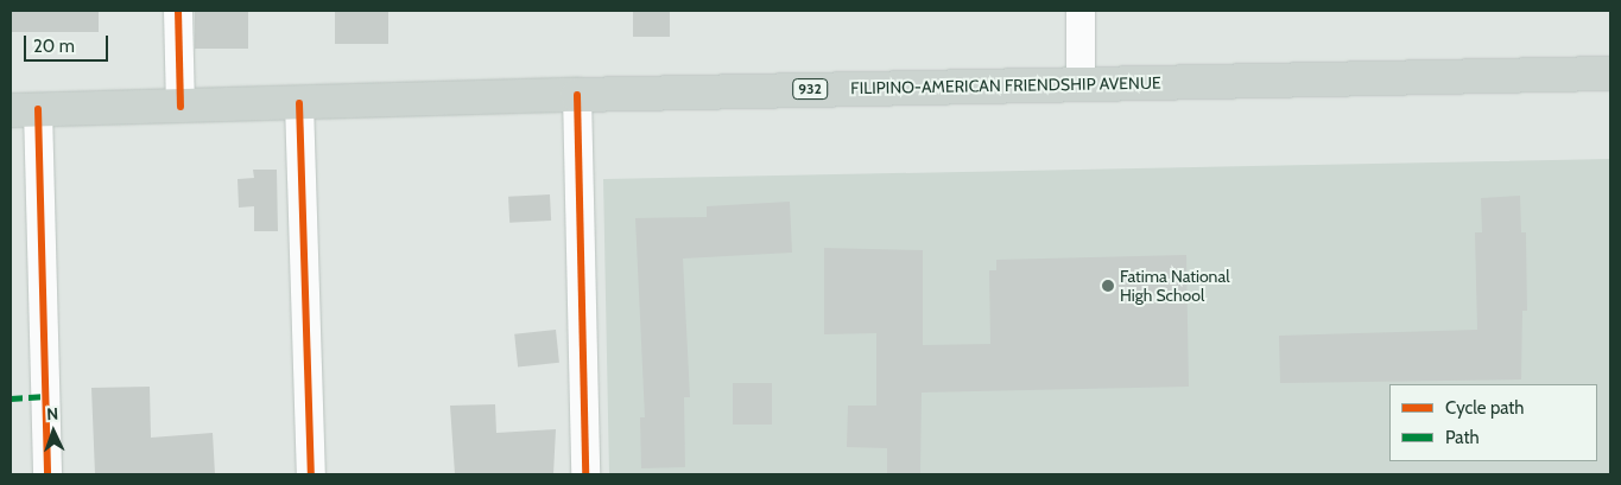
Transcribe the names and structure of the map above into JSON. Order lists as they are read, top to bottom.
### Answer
{
  "streets": {
    "main road": ["FILIPINO-AMERICAN FRIENDSHIP AVENUE", "932"]
  },
  "places": ["Fatima National High School"],
  "legend": ["Cycle path", "Path"],
  "scale_bar": "20 m",
  "north": "top"
}
